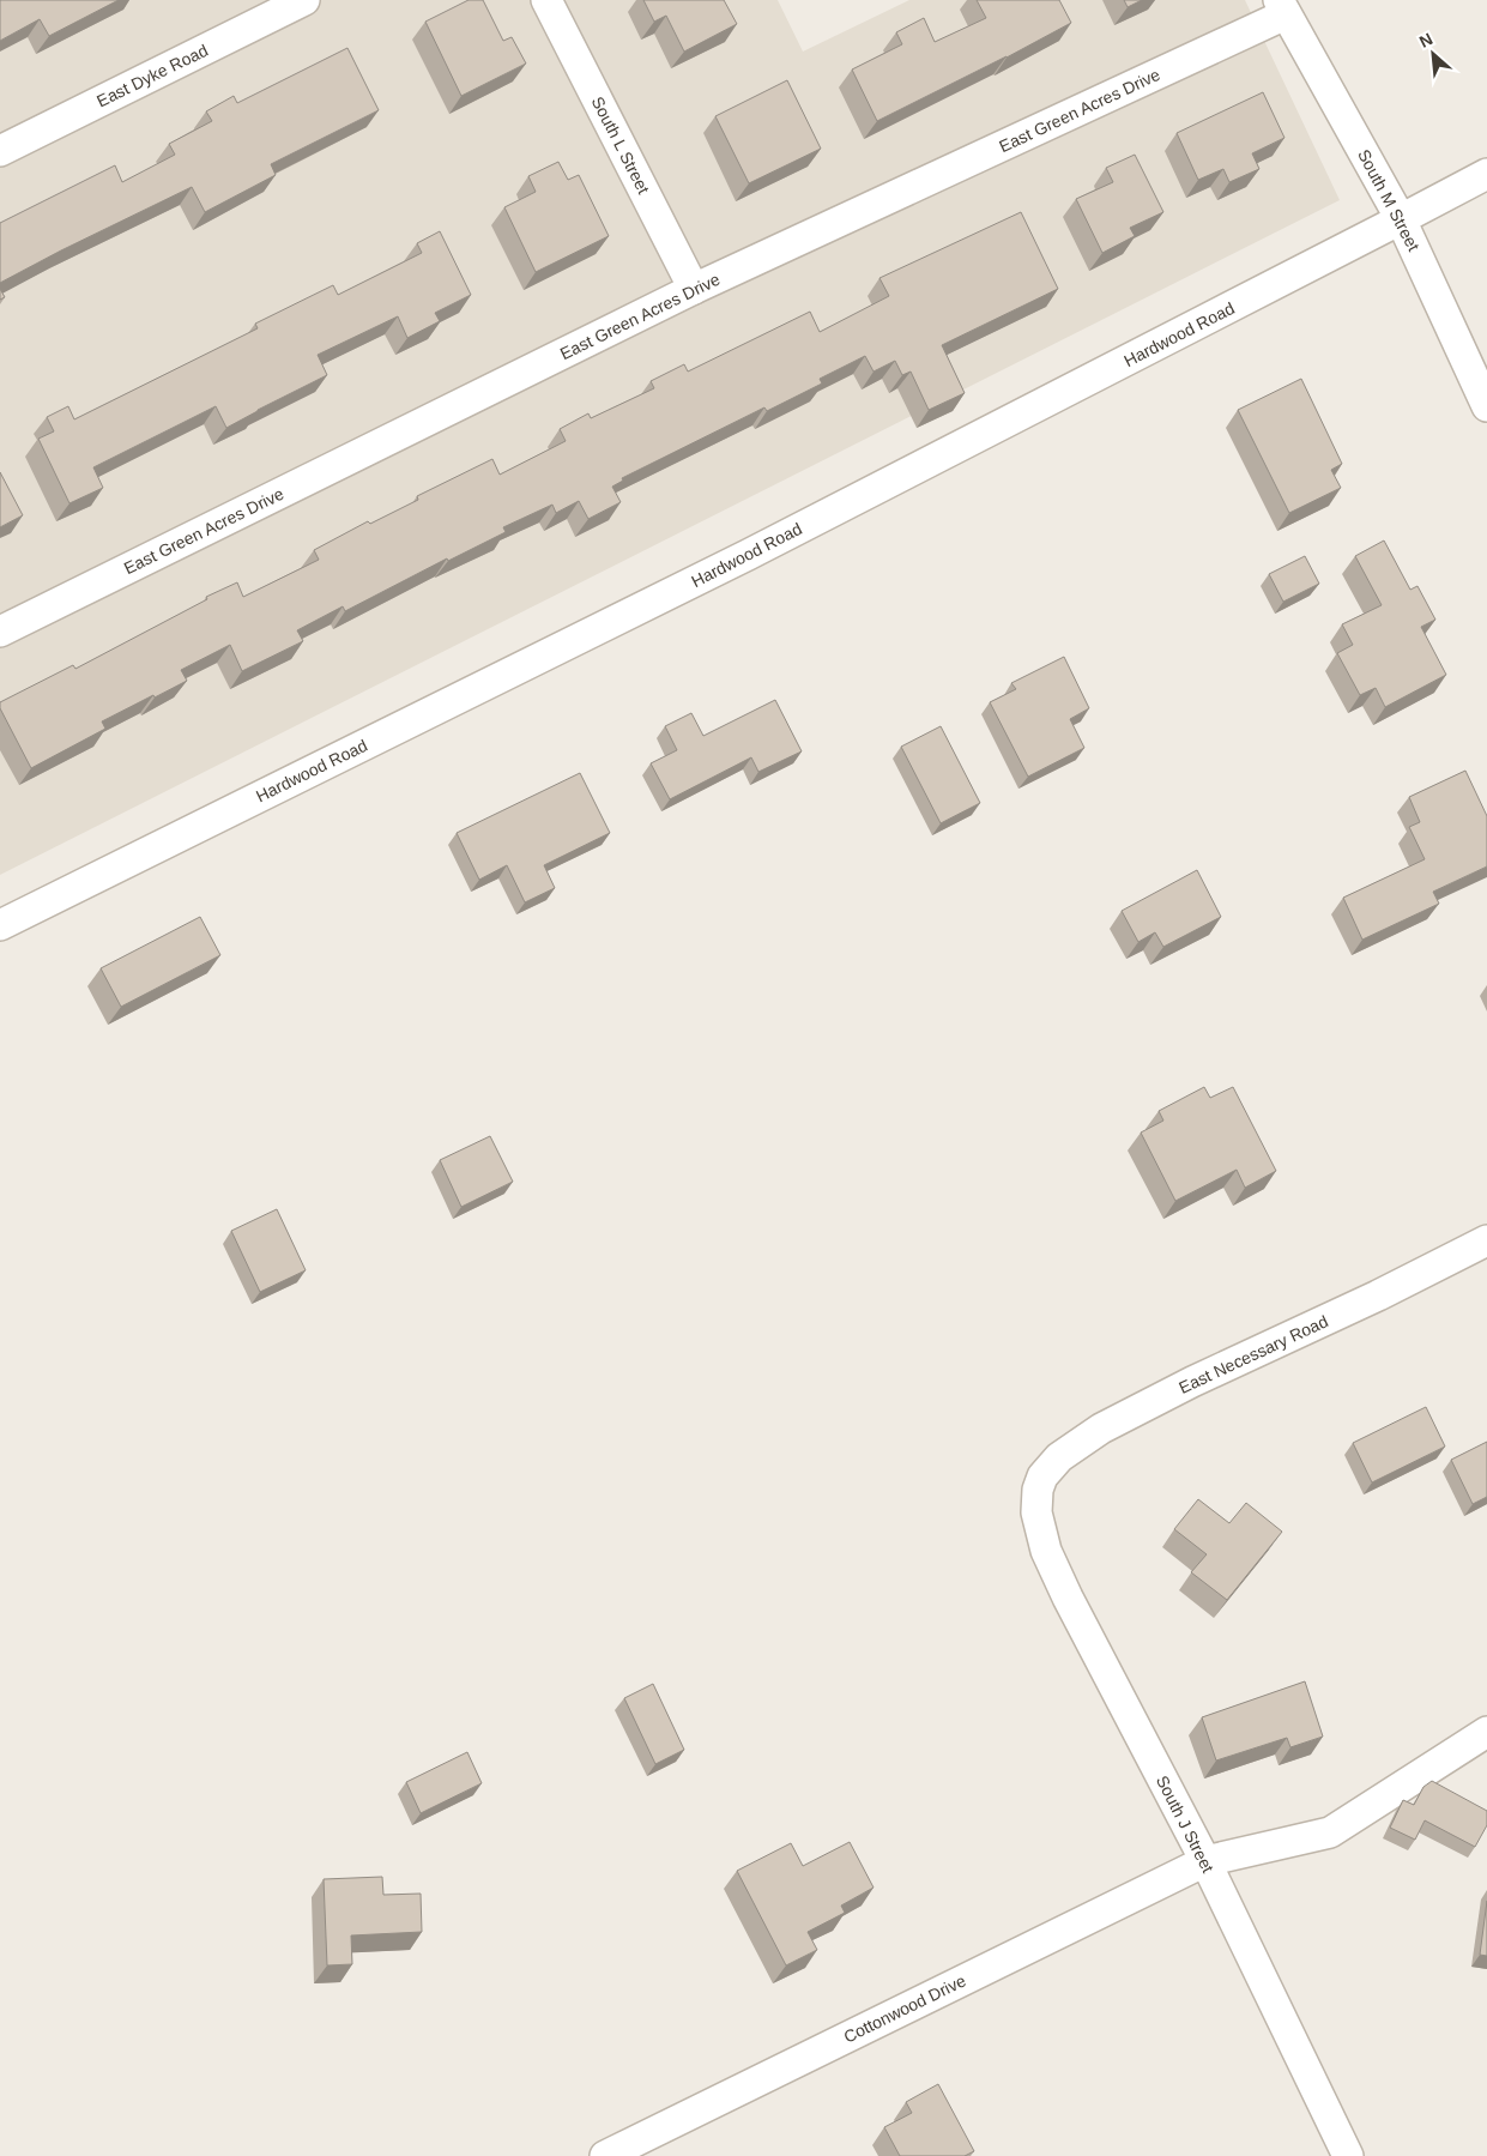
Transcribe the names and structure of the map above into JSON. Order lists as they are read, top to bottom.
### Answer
{
  "streets": {
    "street": [
      "East Dyke Road",
      "East Green Acres Drive",
      "South L Street",
      "South M Street",
      "Hardwood Road",
      "East Necessary Road",
      "South J Street",
      "Cottonwood Drive"
    ]
  },
  "crossings": [
    ["East Green Acres Drive", "South L Street"],
    ["East Green Acres Drive", "South M Street"],
    ["South M Street", "Hardwood Road"],
    ["East Necessary Road", "South J Street"],
    ["South J Street", "Cottonwood Drive"]
  ],
  "north": "top left"
}
